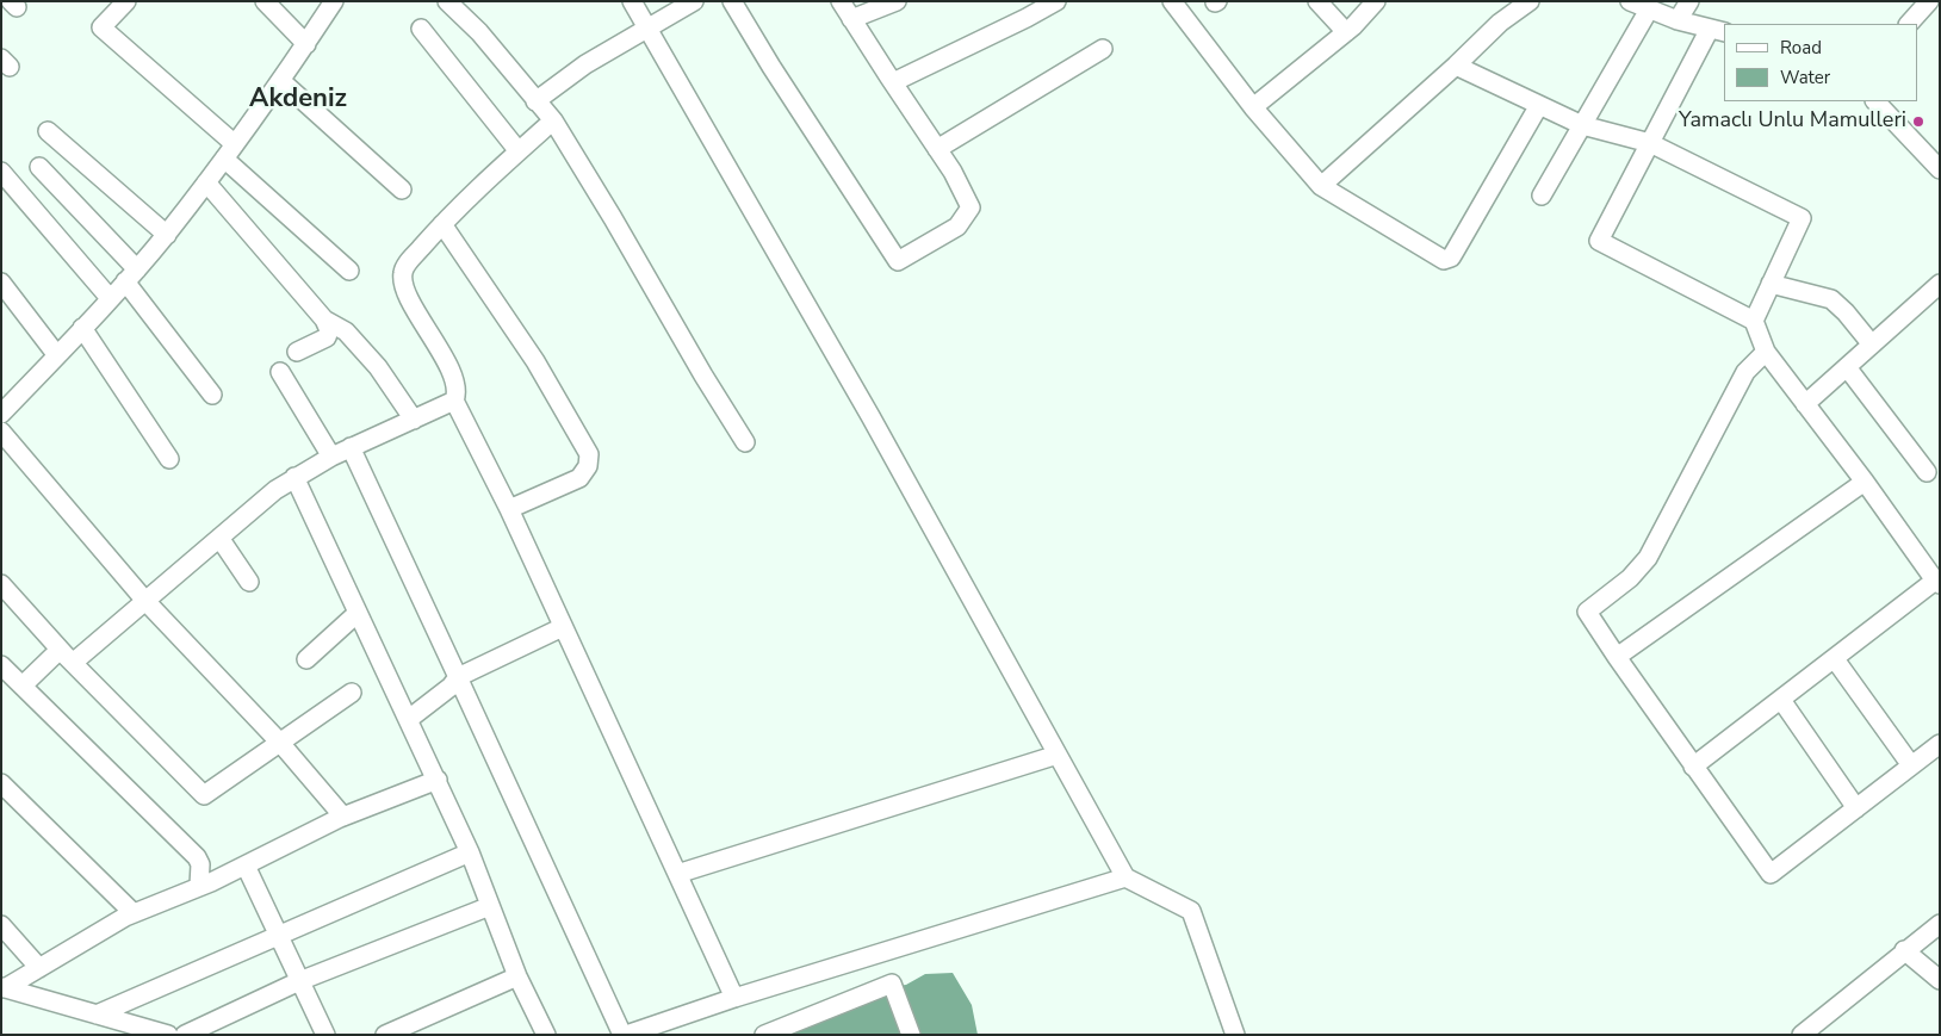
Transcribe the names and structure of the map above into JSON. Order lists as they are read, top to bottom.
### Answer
{
  "districts": ["Akdeniz"],
  "places": ["Yamaclı Unlu Mamulleri"],
  "legend": ["Road", "Water"]
}
